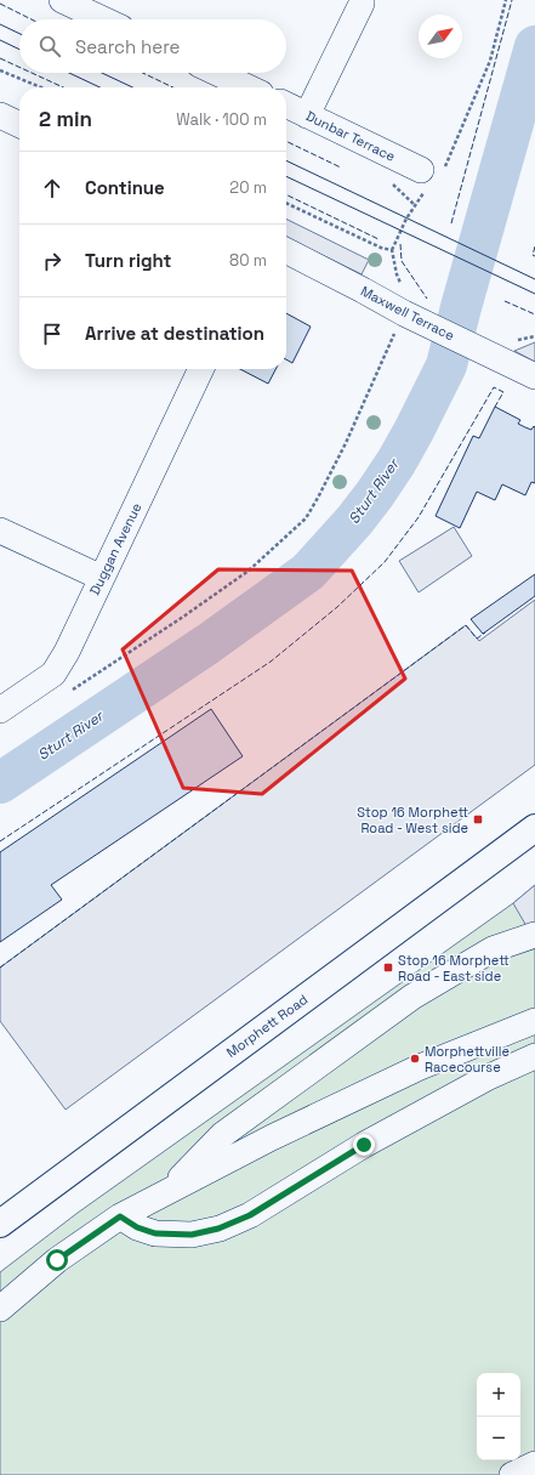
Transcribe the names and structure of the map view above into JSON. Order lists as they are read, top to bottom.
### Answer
{
  "streets": {
    "main road": ["Morphett Road"],
    "street": ["Dunbar Terrace", "Maxwell Terrace", "Duggan Avenue"]
  },
  "water": ["Sturt River"],
  "places": {
    "transit": ["Stop 16 Morphett Road - West side", "Stop 16 Morphett Road - East side"],
    "other": ["Morphettville Racecourse"]
  },
  "north": "top right",
  "page": {
    "search": "Search here",
    "heading": ["2 min", "Walk · 100 m"],
    "list": [
      ["Continue", "20 m"],
      ["Turn right", "80 m"],
      "Arrive at destination"
    ],
    "map_buttons": ["+", "−"]
  }
}
